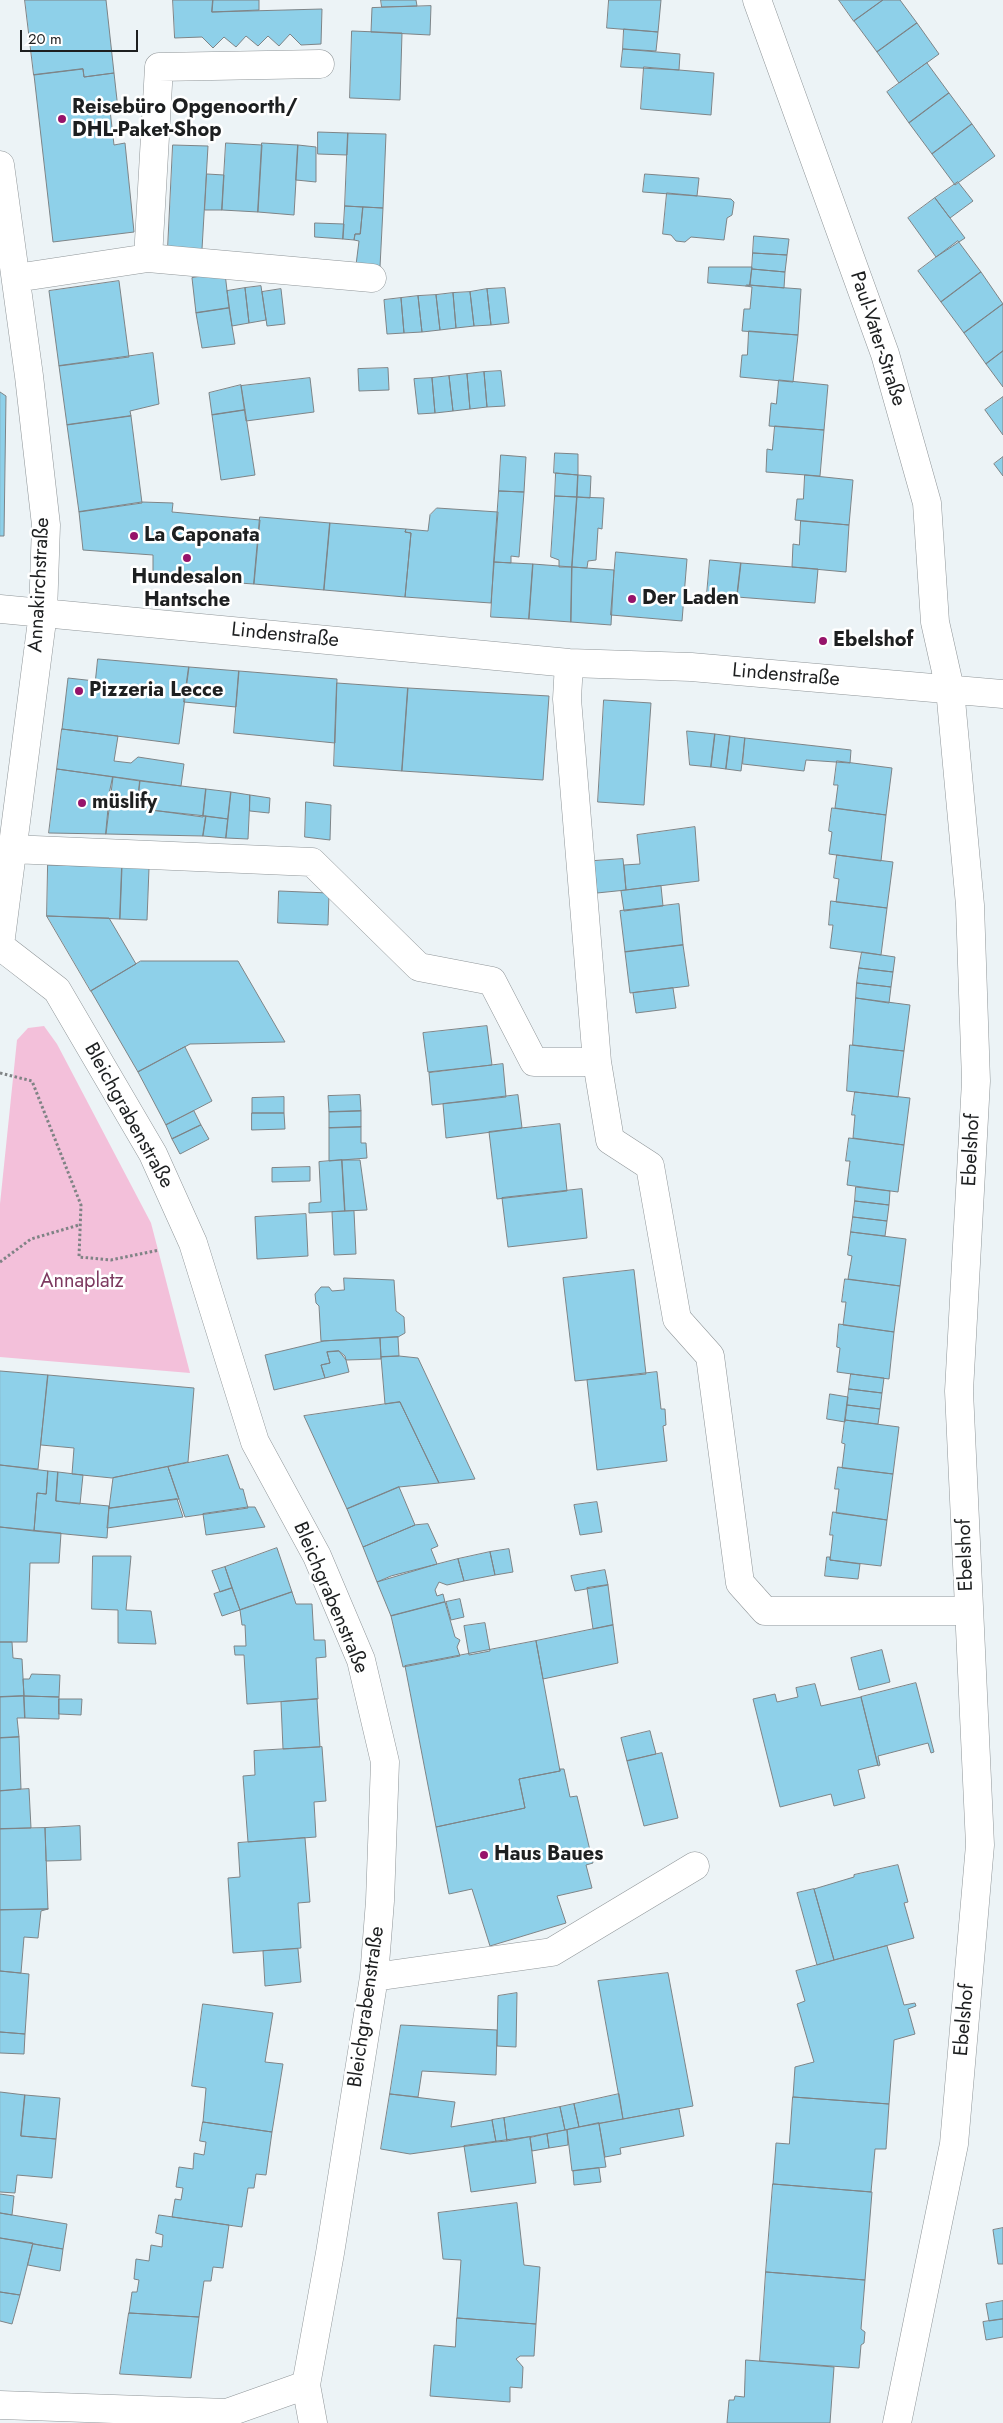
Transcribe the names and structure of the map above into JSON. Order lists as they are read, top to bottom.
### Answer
{
  "streets": {
    "street": [
      "Paul-Vater-Straße",
      "Annakirchstraße",
      "Lindenstraße",
      "Bleichgrabenstraße",
      "Ebelshof"
    ]
  },
  "crossings": [
    ["Paul-Vater-Straße", "Lindenstraße"],
    ["Paul-Vater-Straße", "Ebelshof"],
    ["Annakirchstraße", "Lindenstraße"],
    ["Annakirchstraße", "Bleichgrabenstraße"],
    ["Lindenstraße", "Ebelshof"]
  ],
  "parks": ["Annaplatz"],
  "places": [
    "Reisebüro Opgenoorth/ DHL-Paket-Shop",
    "La Caponata",
    "Hundesalon Hantsche",
    "Der Laden",
    "Ebelshof",
    "Pizzeria Lecce",
    "müslify",
    "Haus Baues"
  ],
  "scale_bar": "20 m"
}
